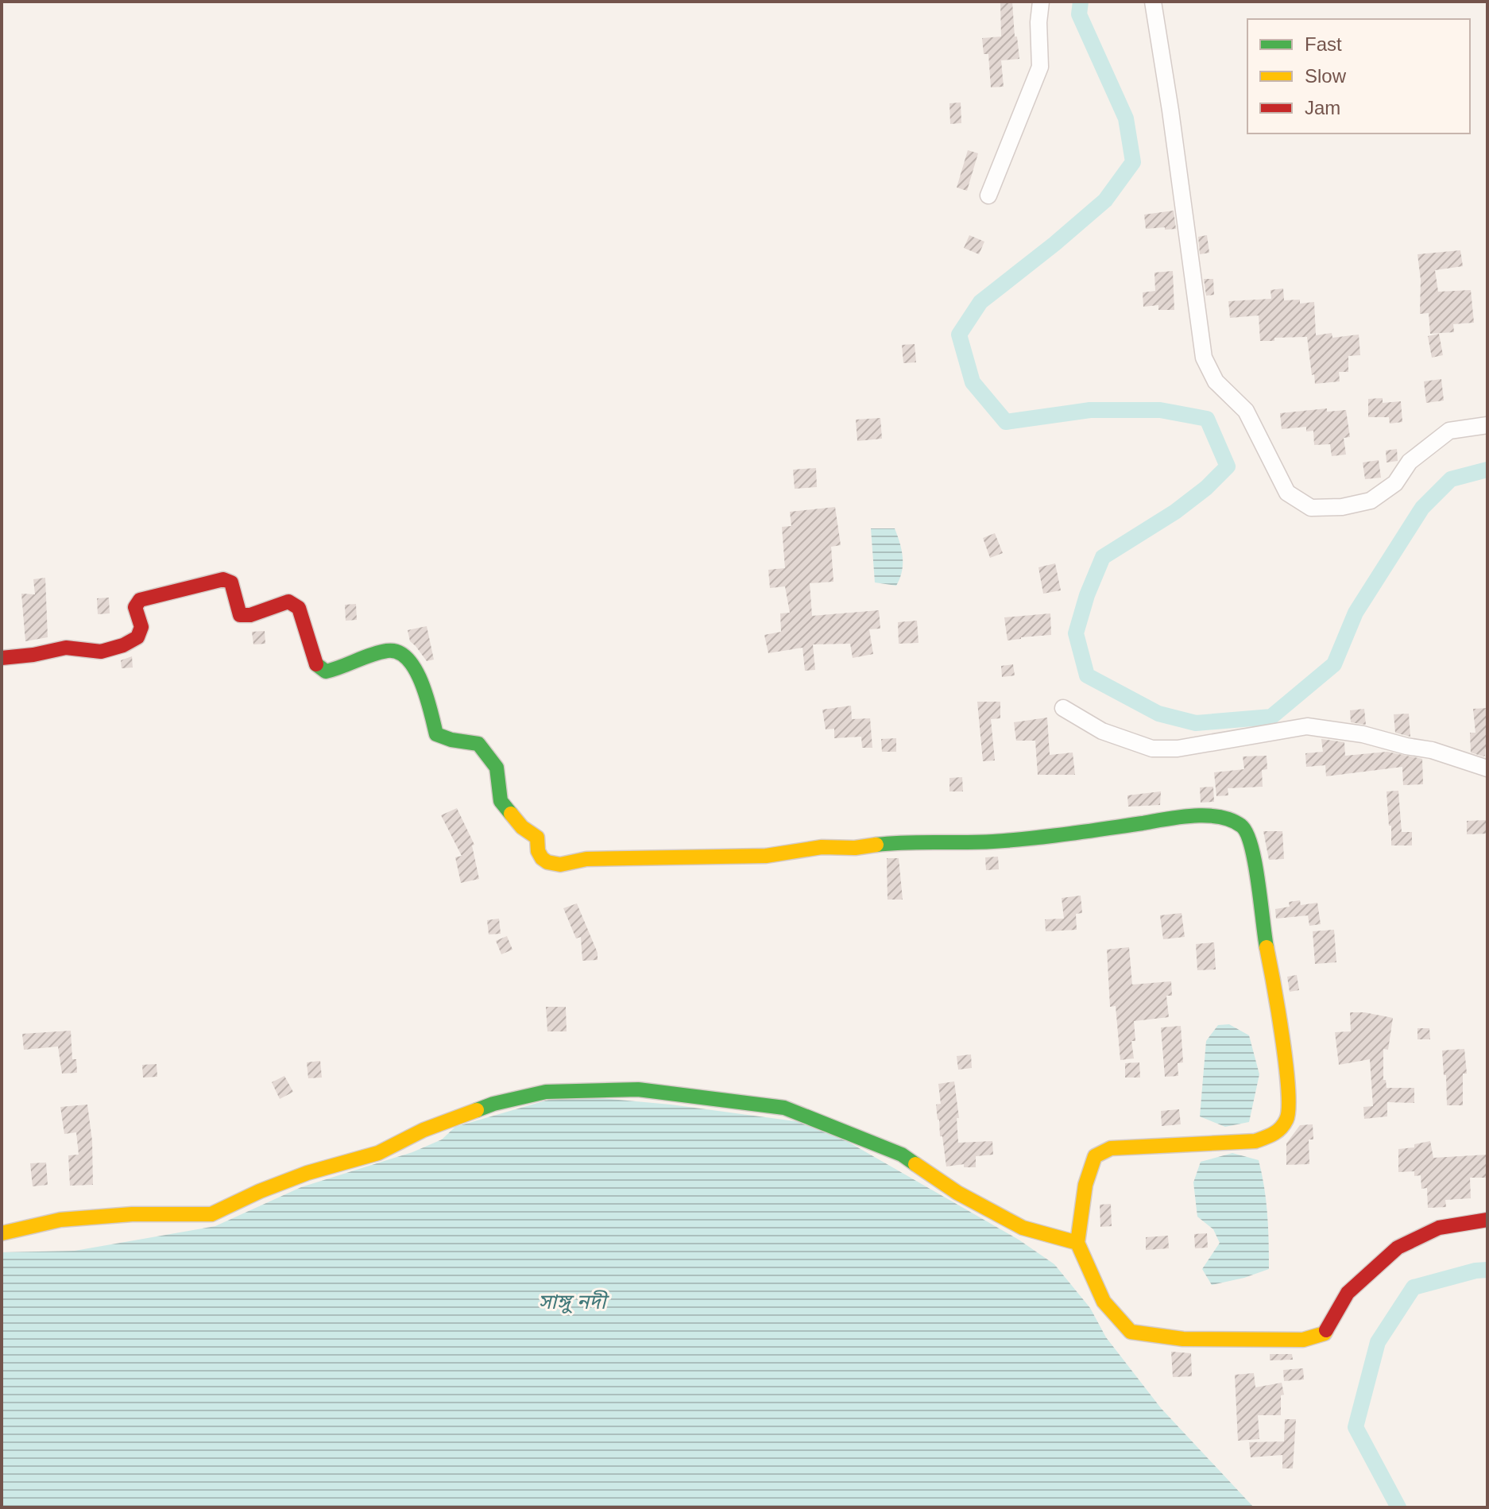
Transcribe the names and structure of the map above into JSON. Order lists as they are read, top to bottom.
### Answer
{
  "water": ["সাঙ্গু নদী"],
  "legend": ["Fast", "Slow", "Jam"]
}
